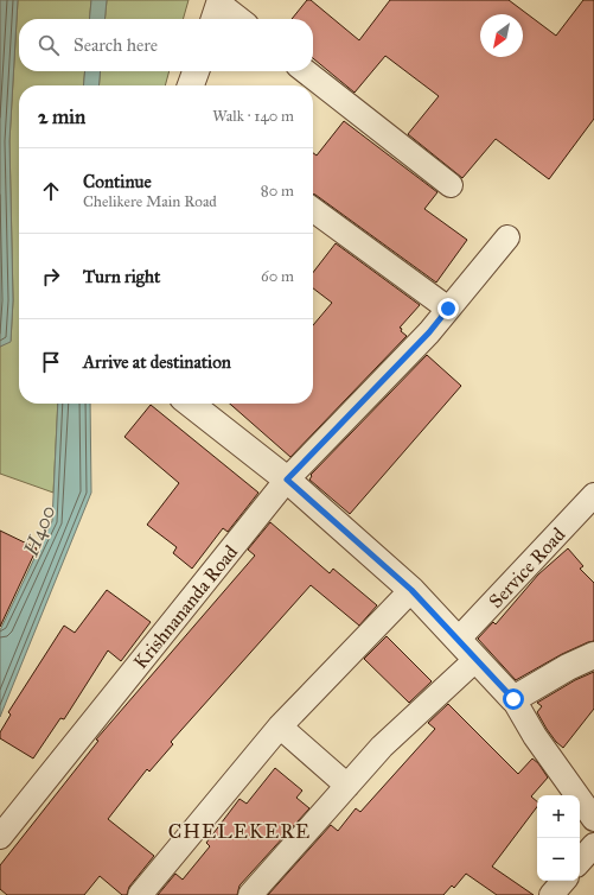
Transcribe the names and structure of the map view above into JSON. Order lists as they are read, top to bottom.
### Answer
{
  "streets": {
    "street": ["Service Road", "Krishnananda Road"]
  },
  "districts": ["CHELEKERE"],
  "water": ["H400"],
  "north": "bottom left",
  "page": {
    "search": "Search here",
    "heading": ["2 min", "Walk · 140 m"],
    "list": [
      ["Continue", "Chelikere Main Road", "80 m"],
      ["Turn right", "60 m"],
      "Arrive at destination"
    ],
    "map_buttons": ["+", "−"]
  }
}
